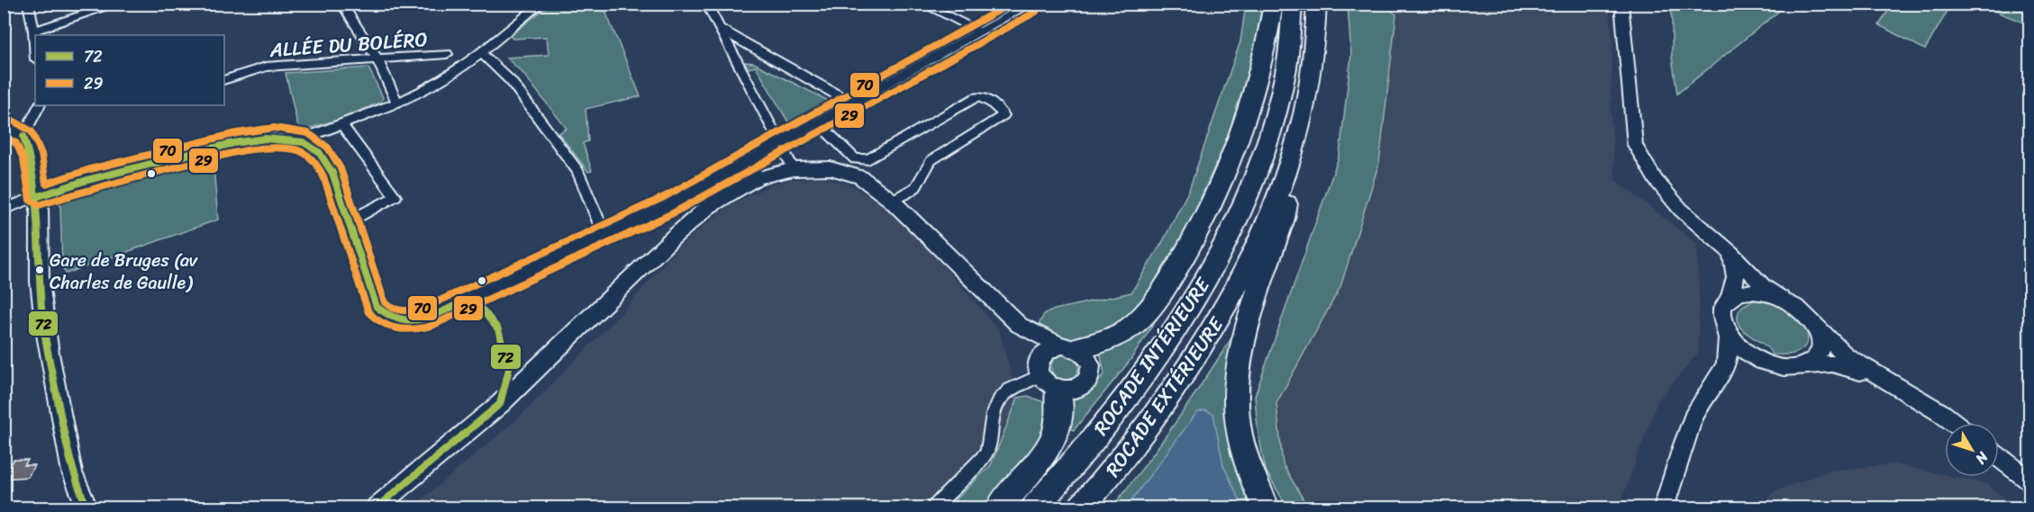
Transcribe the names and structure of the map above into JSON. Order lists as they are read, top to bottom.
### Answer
{
  "streets": {
    "highway": ["ROCADE INTÉRIEURE", "ROCADE EXTÉRIEURE"],
    "street": ["ALLÉE DU BOLÉRO"]
  },
  "places": ["Gare de Bruges (av Charles de Gaulle)"],
  "lines": ["transit line 70", "transit line 29", "transit line 72"],
  "legend": ["72", "29"],
  "north": "bottom right"
}
